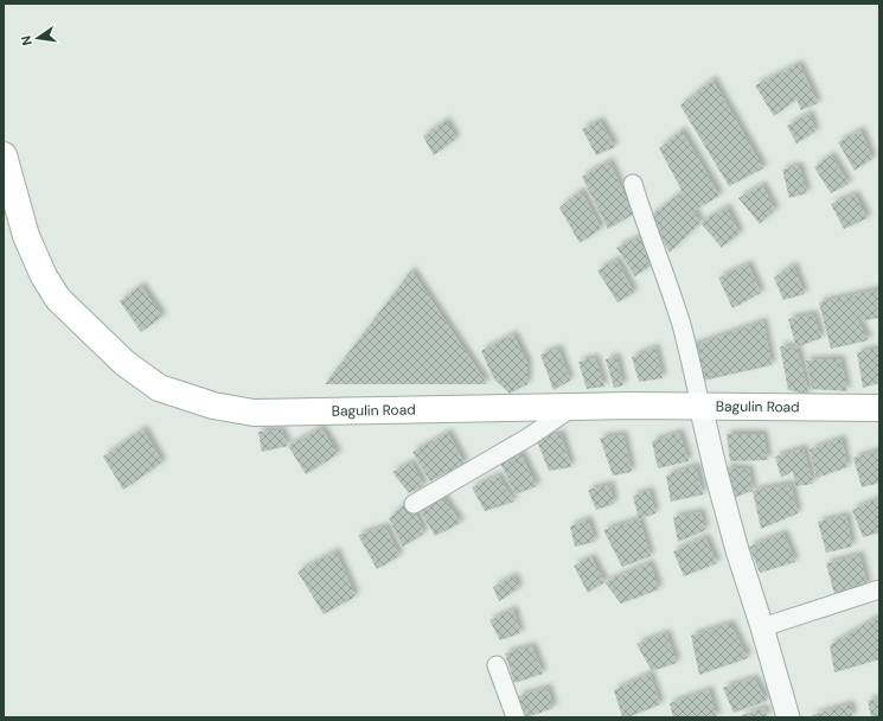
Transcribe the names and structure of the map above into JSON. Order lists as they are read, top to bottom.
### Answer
{
  "streets": {
    "main road": ["Bagulin Road"]
  },
  "north": "left"
}
